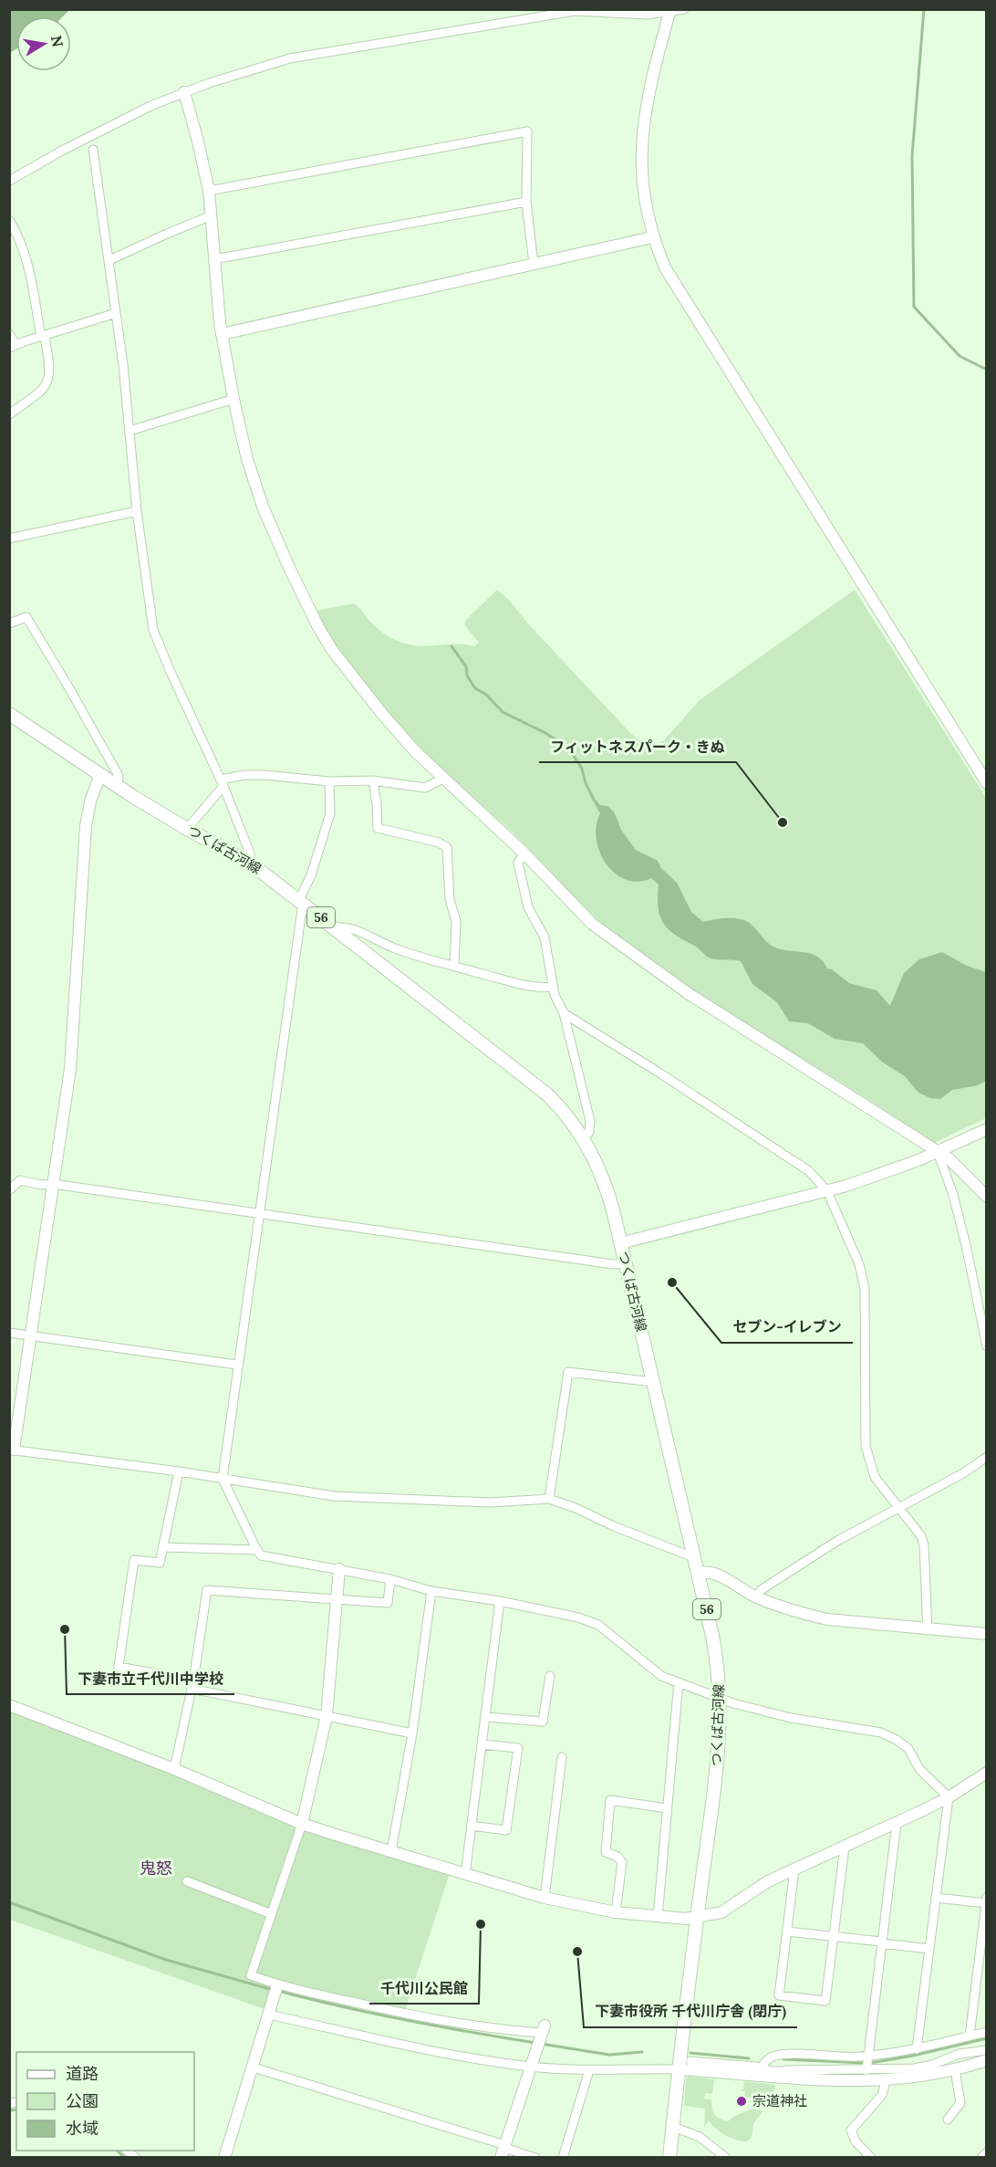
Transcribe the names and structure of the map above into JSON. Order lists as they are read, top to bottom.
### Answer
{
  "streets": {
    "main road": ["つくば古河線", "56"]
  },
  "districts": ["鬼怒"],
  "places": [
    "フィットネスパーク・きぬ",
    "セブン-イレブン",
    "下妻市立千代川中学校",
    "千代川公民館",
    "下妻市役所 千代川庁舎 (閉庁)",
    "宗道神社"
  ],
  "legend": ["道路", "公園", "水域"],
  "north": "right"
}
